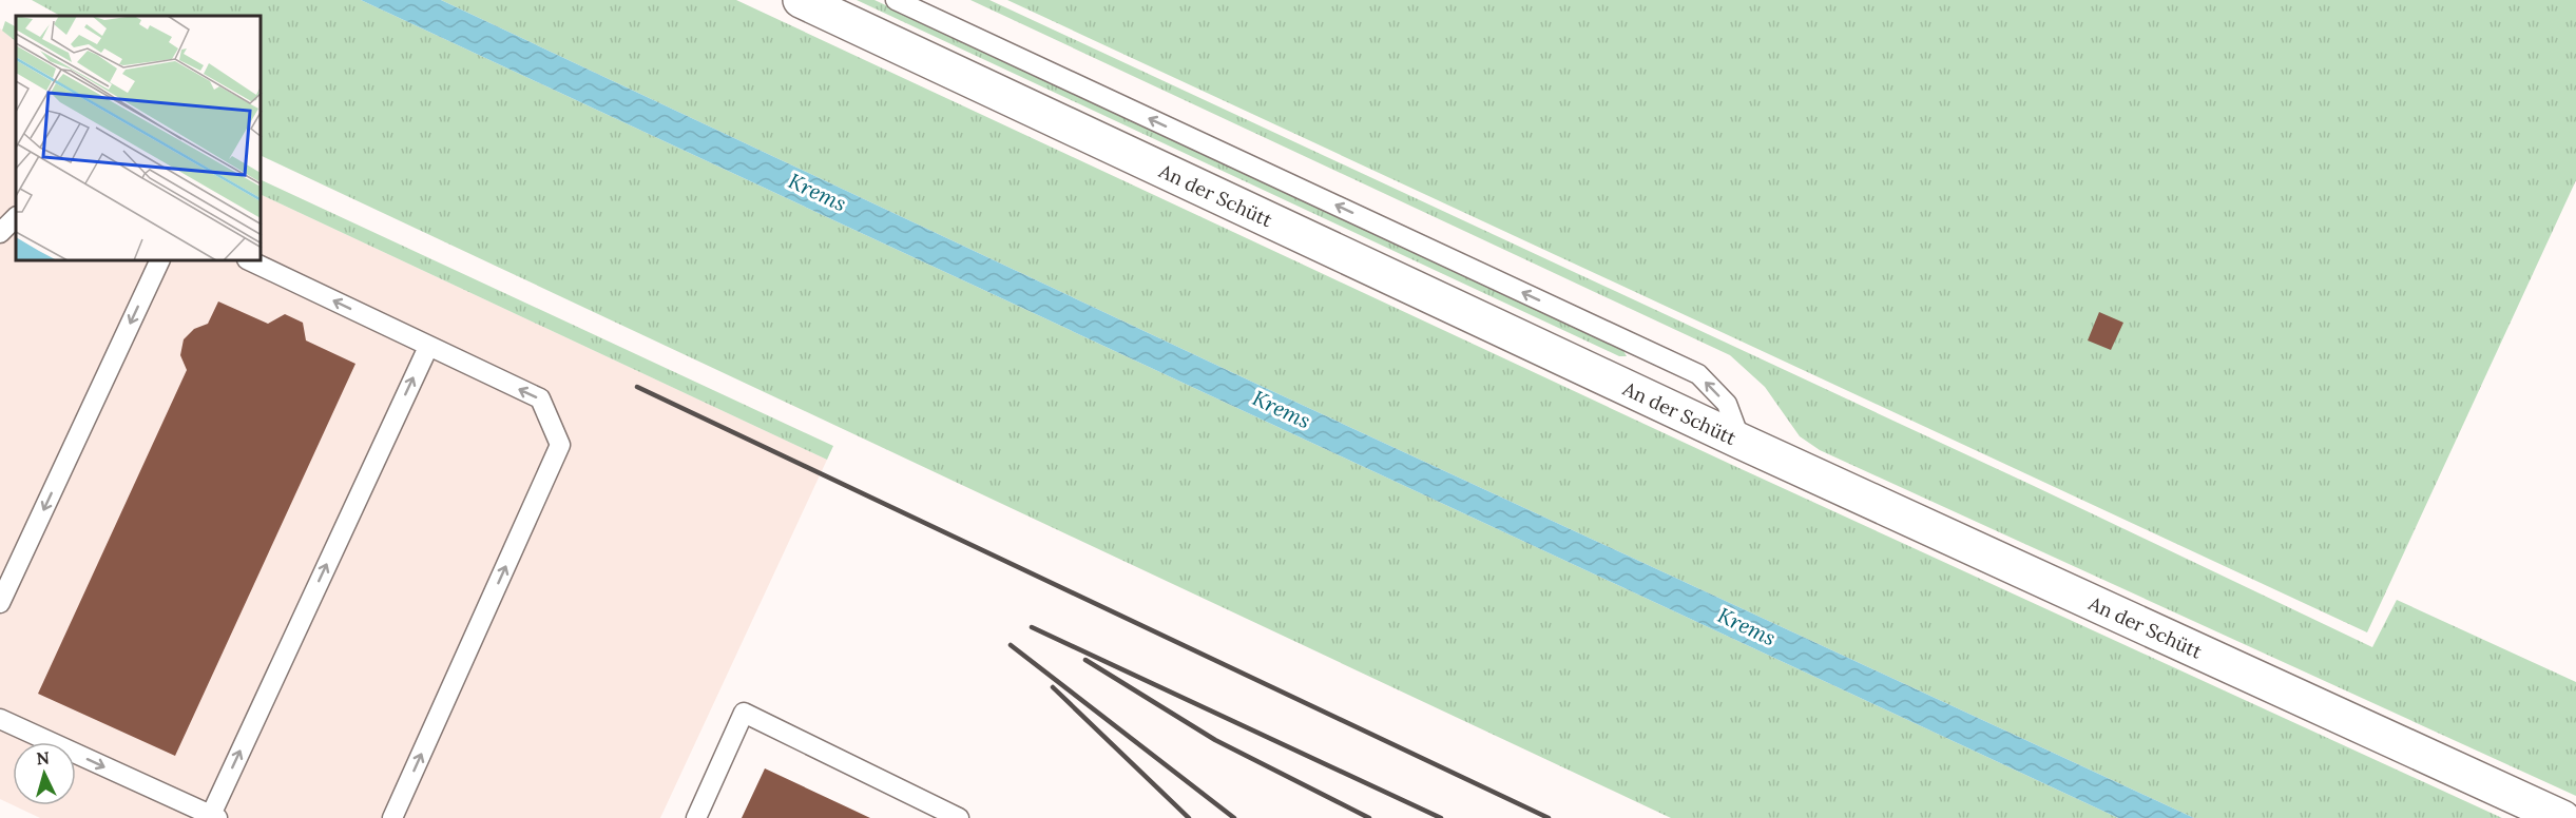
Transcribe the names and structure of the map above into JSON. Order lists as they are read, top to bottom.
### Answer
{
  "streets": {
    "street": ["An der Schütt"]
  },
  "water": ["Krems"],
  "north": "top"
}
